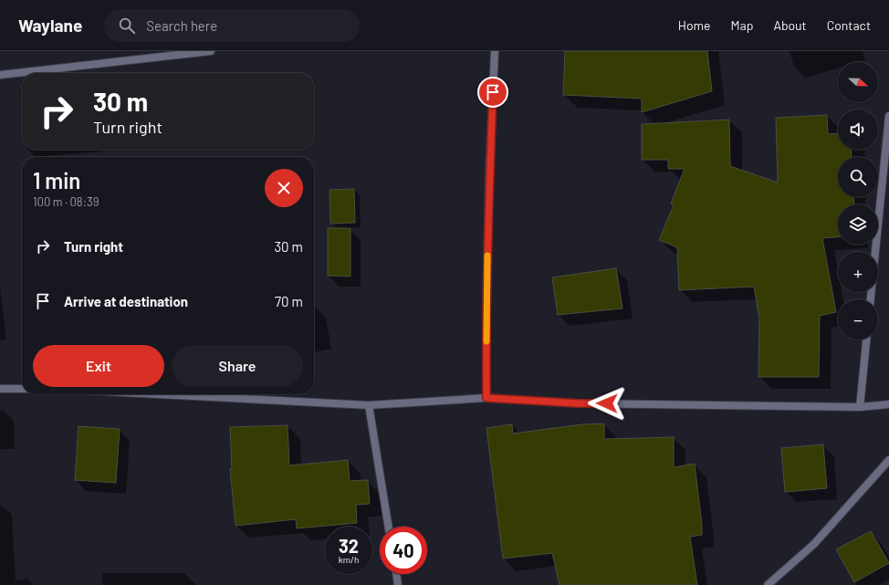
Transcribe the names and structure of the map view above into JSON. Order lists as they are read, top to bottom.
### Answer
{
  "north": "right",
  "page": {
    "header": "Waylane",
    "search": "Search here",
    "nav": [
      "Home",
      "Map",
      "About",
      "Contact"
    ],
    "map_buttons": ["+", "−"],
    "turn": ["30 m", "Turn right"],
    "heading": ["1 min", "100 m · 08:39"],
    "list": [
      {
        "name": "Turn right",
        "value": "30 m"
      },
      {
        "name": "Arrive at destination",
        "value": "70 m"
      }
    ],
    "buttons": ["Exit", "Share"],
    "speed": "32 km/h",
    "limit": "40"
  }
}
